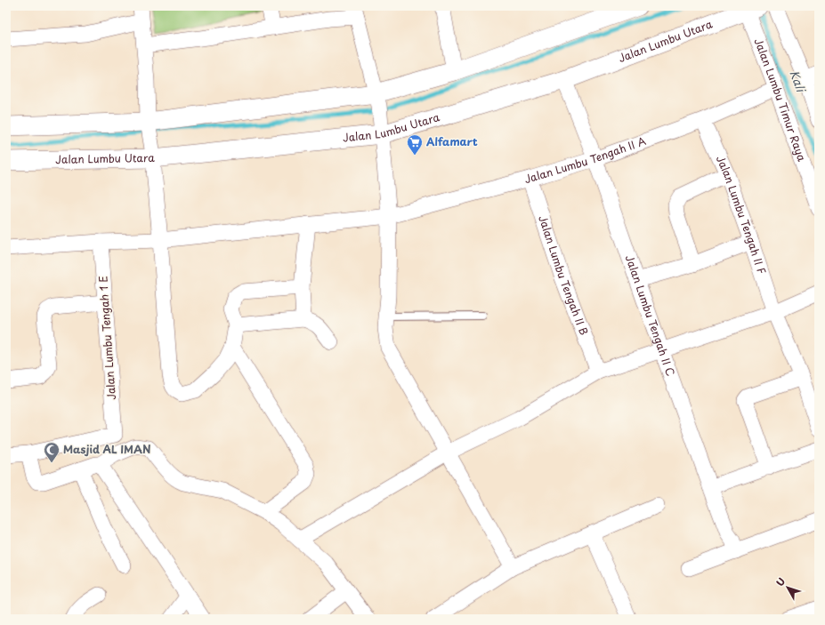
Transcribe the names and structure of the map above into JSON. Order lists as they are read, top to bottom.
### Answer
{
  "streets": {
    "street": [
      "Jalan Lumbu Utara",
      "Jalan Lumbu Timur Raya",
      "Jalan Lumbu Tengah II A",
      "Jalan Lumbu Tengah II F",
      "Jalan Lumbu Tengah II B",
      "Jalan Lumbu Tengah II C",
      "Jalan Lumbu Tengah 1 E"
    ]
  },
  "crossings": [
    ["Jalan Lumbu Utara", "Jalan Lumbu Timur Raya"],
    ["Jalan Lumbu Utara", "Jalan Lumbu Tengah II C"],
    ["Jalan Lumbu Timur Raya", "Jalan Lumbu Tengah II A"],
    ["Jalan Lumbu Tengah II A", "Jalan Lumbu Tengah II F"],
    ["Jalan Lumbu Tengah II A", "Jalan Lumbu Tengah II B"],
    ["Jalan Lumbu Tengah II A", "Jalan Lumbu Tengah II C"],
    ["Jalan Lumbu Tengah II A", "Jalan Lumbu Tengah 1 E"]
  ],
  "water": ["Kali"],
  "places": {
    "supermarket": ["Alfamart"],
    "mosque": ["Masjid AL IMAN"]
  },
  "north": "top left"
}
